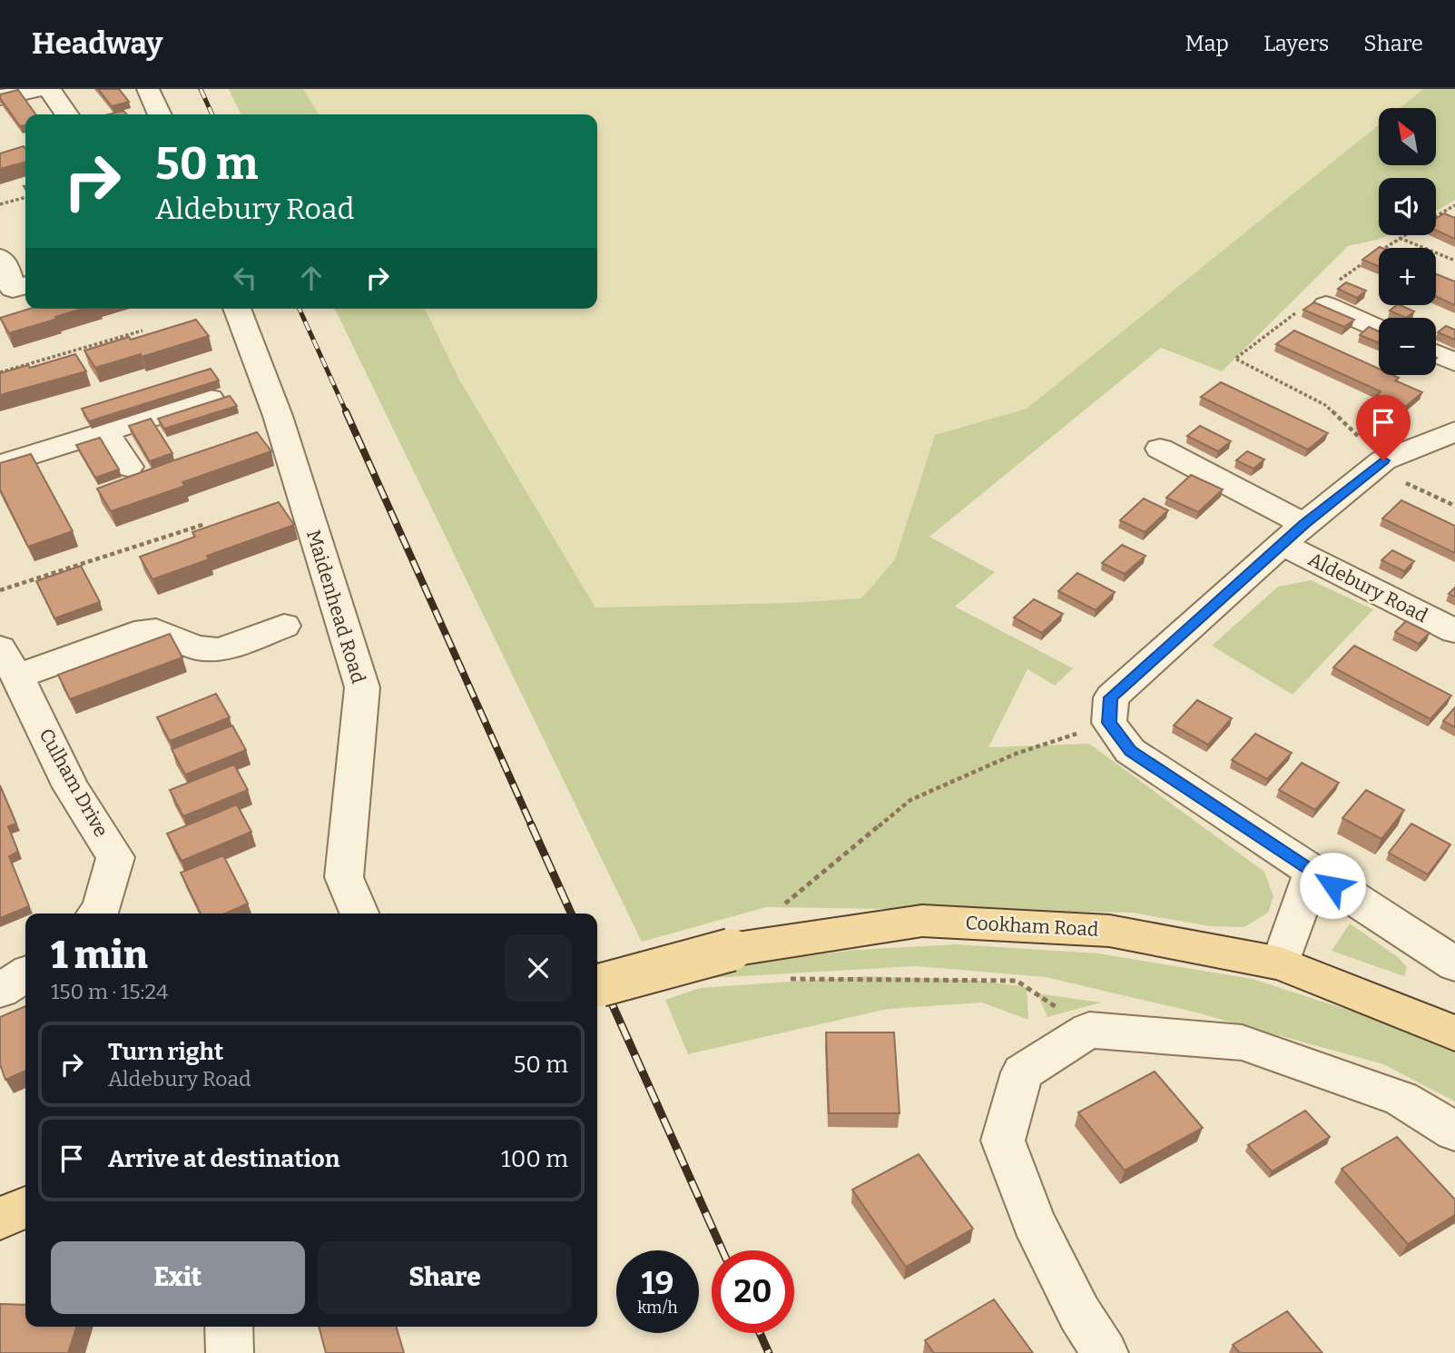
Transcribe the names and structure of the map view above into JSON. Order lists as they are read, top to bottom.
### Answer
{
  "streets": {
    "main road": ["Cookham Road"],
    "street": ["Aldebury Road", "Maidenhead Road", "Culham Drive"]
  },
  "north": "top left",
  "page": {
    "header": "Headway",
    "nav": ["Map", "Layers", "Share"],
    "map_buttons": ["+", "−"],
    "turn": ["50 m", "Aldebury Road"],
    "heading": ["1 min", "150 m · 15:24"],
    "list": [
      {
        "name": "Turn right",
        "note": "Aldebury Road",
        "value": "50 m"
      },
      {
        "name": "Arrive at destination",
        "value": "100 m"
      }
    ],
    "buttons": ["Exit", "Share"],
    "speed": "19 km/h",
    "limit": "20"
  }
}
